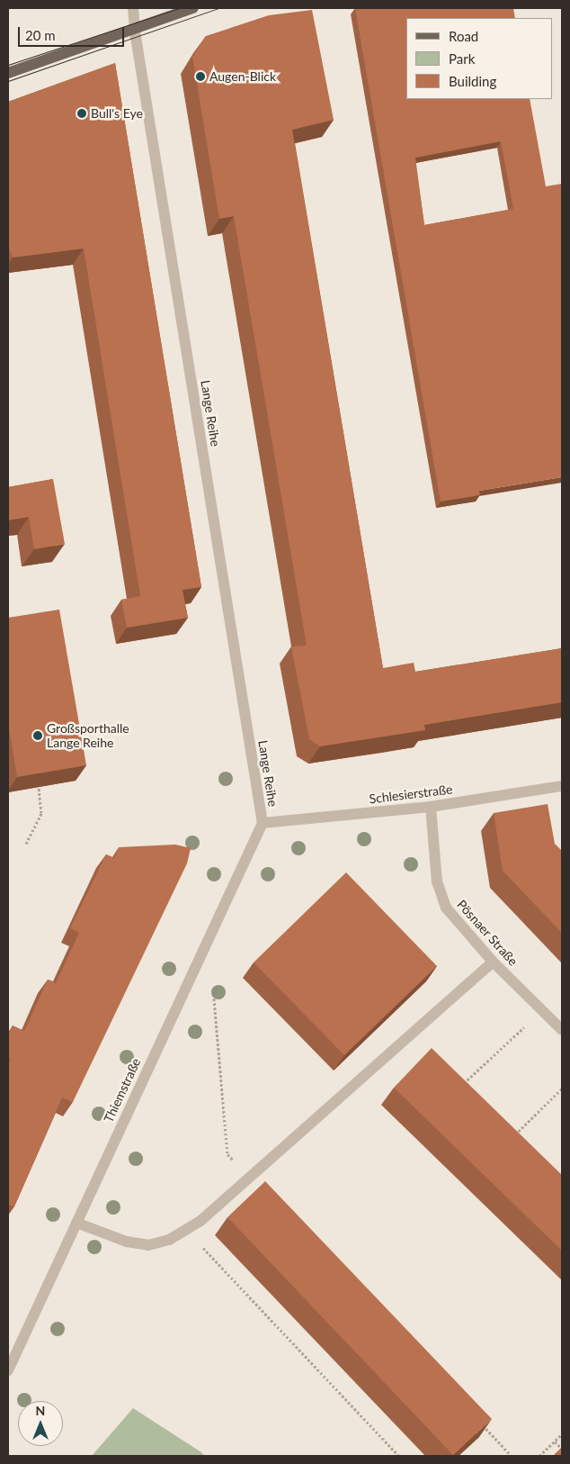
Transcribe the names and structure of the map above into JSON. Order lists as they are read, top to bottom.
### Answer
{
  "streets": {
    "street": [
      "Lange Reihe",
      "Schlesierstraße",
      "Pösnaer Straße",
      "Thiemstraße"
    ]
  },
  "crossings": [
    ["Lange Reihe", "Schlesierstraße"],
    ["Lange Reihe", "Thiemstraße"],
    ["Schlesierstraße", "Pösnaer Straße"],
    ["Schlesierstraße", "Thiemstraße"]
  ],
  "places": ["Augen-Blick", "Bull's Eye", "Großsporthalle Lange Reihe"],
  "legend": ["Road", "Park", "Building"],
  "scale_bar": "20 m",
  "north": "top"
}
